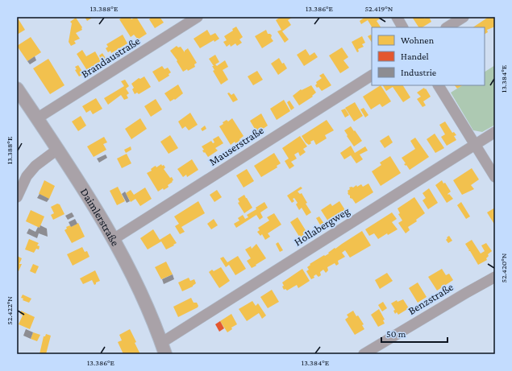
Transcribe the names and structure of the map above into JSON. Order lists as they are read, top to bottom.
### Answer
{
  "streets": {
    "street": [
      "Brandaustraße",
      "Mauserstraße",
      "Daimlerstraße",
      "Hollabergweg",
      "Benzstraße"
    ]
  },
  "crossings": [
    ["Brandaustraße", "Daimlerstraße"],
    ["Mauserstraße", "Daimlerstraße"],
    ["Daimlerstraße", "Hollabergweg"]
  ],
  "legend": ["Wohnen", "Handel", "Industrie"],
  "scale_bar": "50 m",
  "coordinates": [
    "13.388°E",
    "13.386°E",
    "52.419°N",
    "13.384°E",
    "52.420°N",
    "52.422°N"
  ]
}
